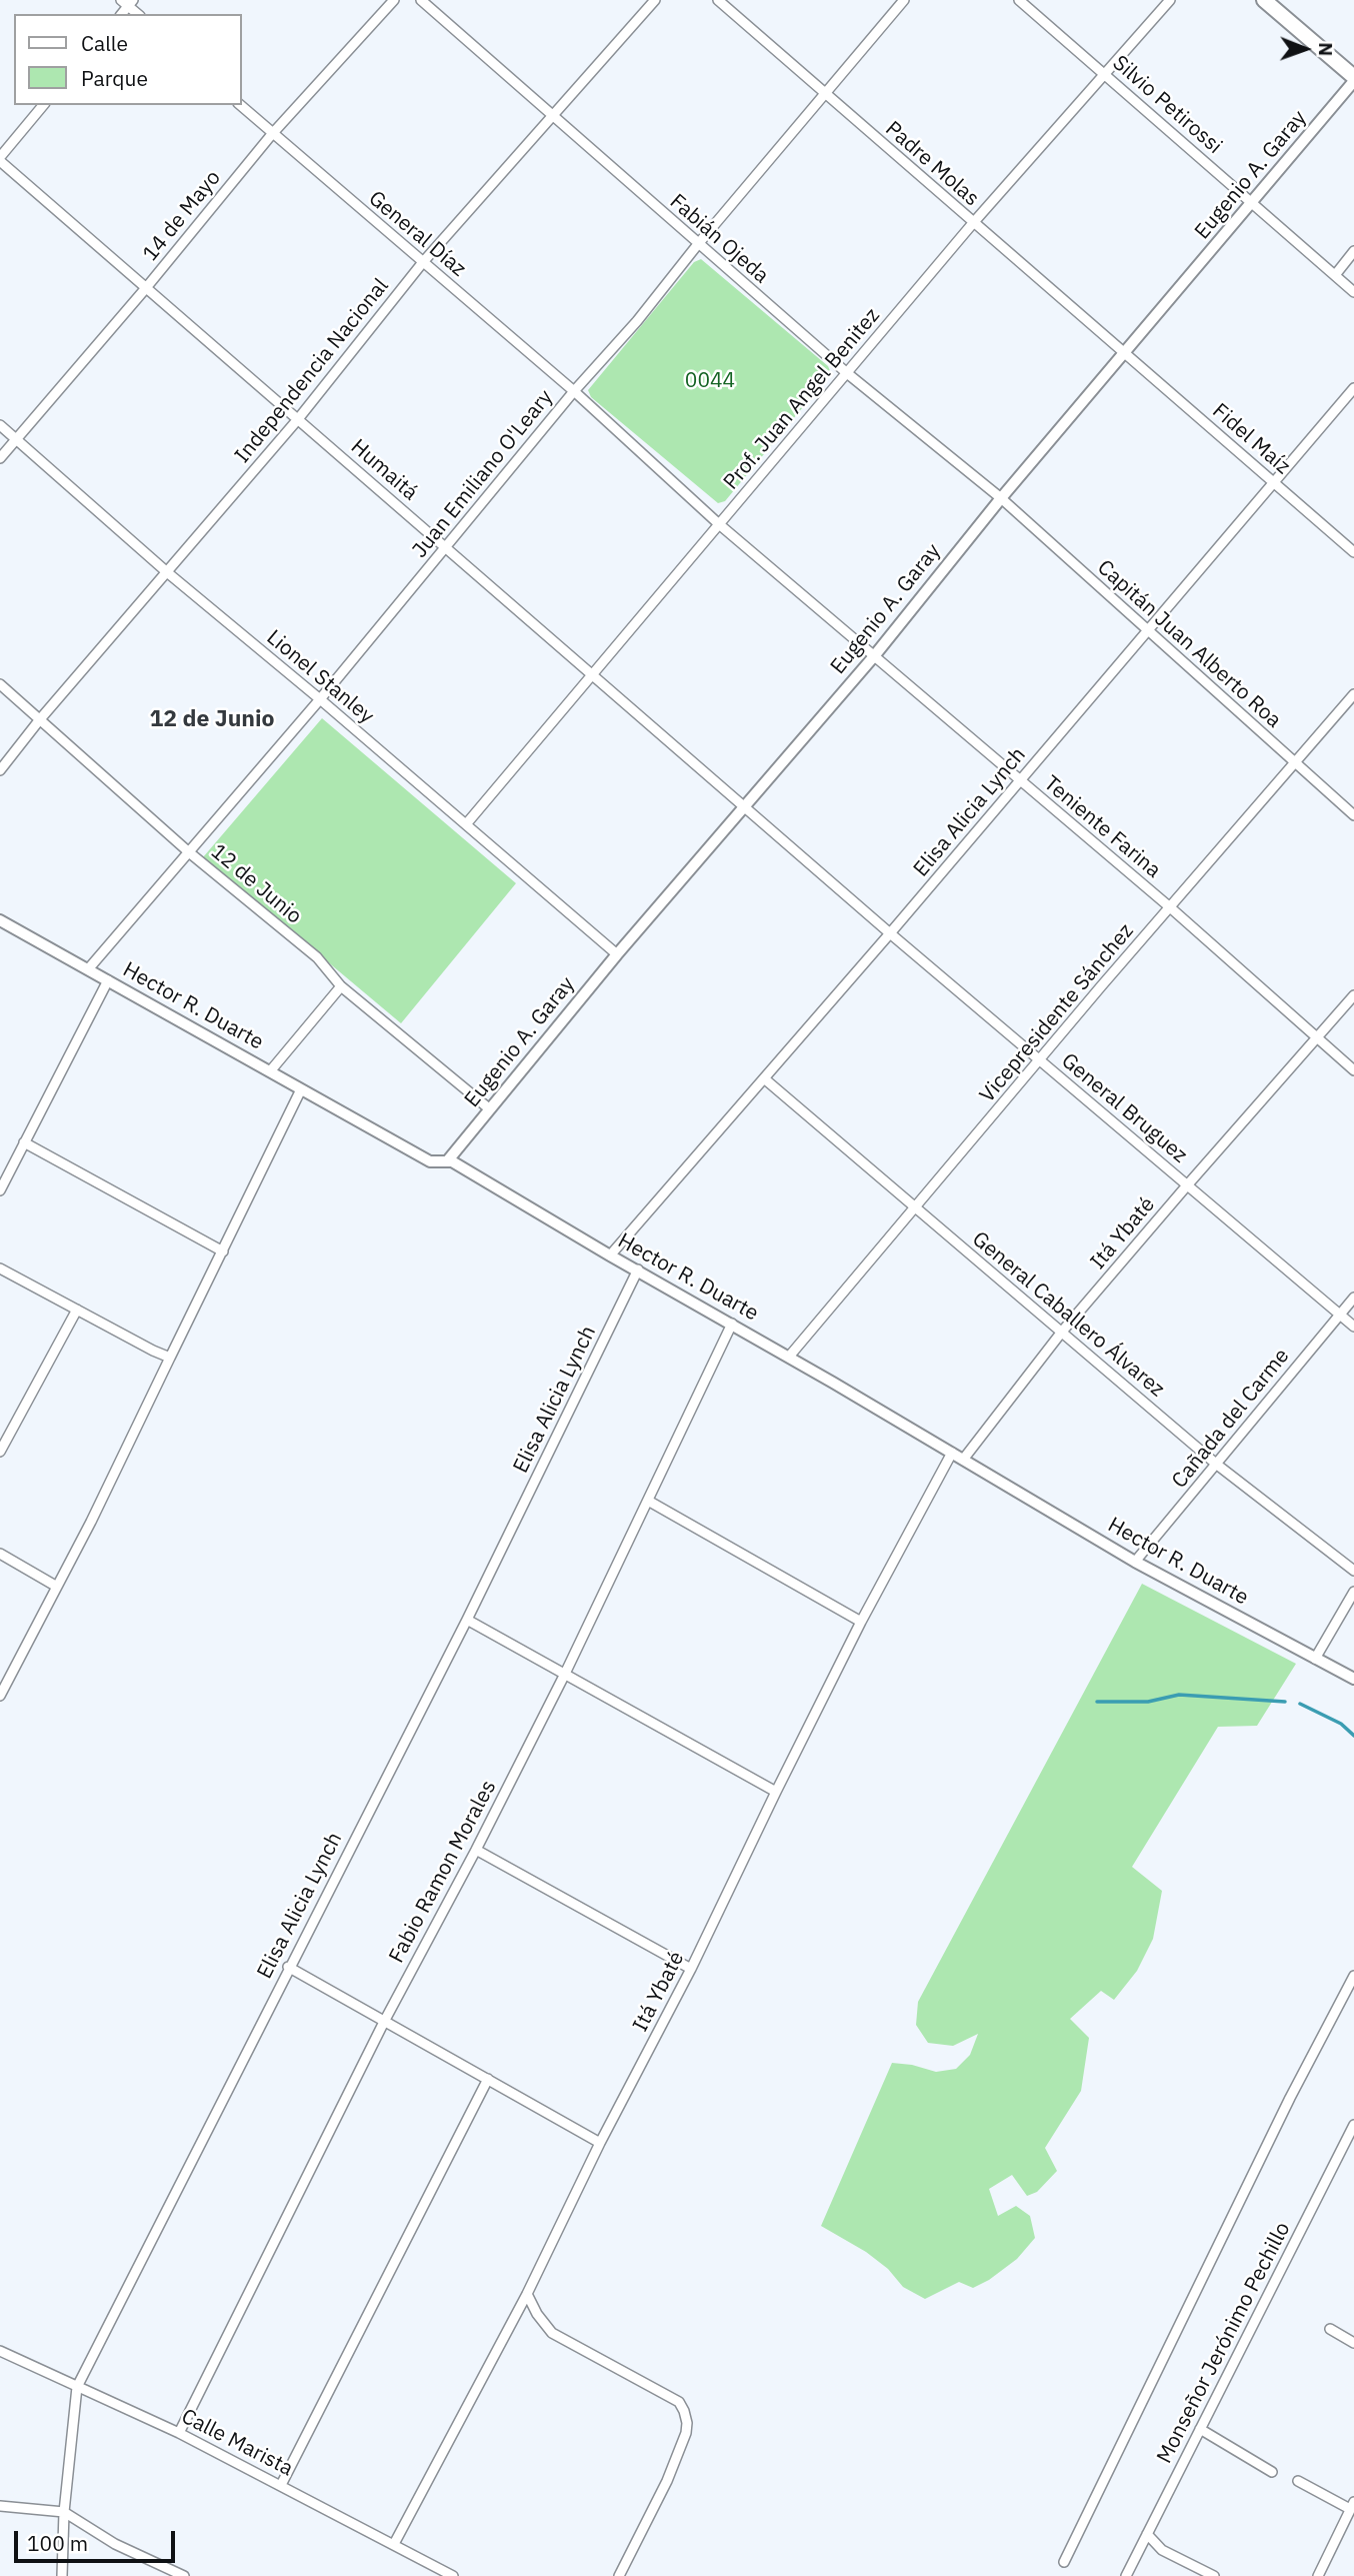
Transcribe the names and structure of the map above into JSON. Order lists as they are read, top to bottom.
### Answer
{
  "streets": {
    "street": [
      "Silvio Petirossi",
      "Padre Molas",
      "Eugenio A. Garay",
      "14 de Mayo",
      "General Díaz",
      "Fabián Ojeda",
      "Independencia Nacional",
      "Prof. Juan Angel Benitez",
      "Fidel Maíz",
      "Humaitá",
      "Juan Emiliano O'Leary",
      "Capitán Juan Alberto Roa",
      "Lionel Stanley",
      "Elisa Alicia Lynch",
      "Teniente Farina",
      "12 de Junio",
      "Hector R. Duarte",
      "Vicepresidente Sánchez",
      "General Bruguez",
      "Itá Ybaté",
      "General Caballero Álvarez",
      "Cañada del Carme",
      "Fabio Ramon Morales",
      "Monseñor Jerónimo Pechillo",
      "Calle Marista"
    ]
  },
  "crossings": [
    ["Silvio Petirossi", "Eugenio A. Garay"],
    ["Silvio Petirossi", "Prof. Juan Angel Benitez"],
    ["Padre Molas", "Eugenio A. Garay"],
    ["Padre Molas", "Prof. Juan Angel Benitez"],
    ["Padre Molas", "Fidel Maíz"],
    ["Padre Molas", "Juan Emiliano O'Leary"],
    ["Eugenio A. Garay", "Fabián Ojeda"],
    ["Eugenio A. Garay", "Fidel Maíz"],
    ["Eugenio A. Garay", "Humaitá"],
    ["Eugenio A. Garay", "Capitán Juan Alberto Roa"],
    ["Eugenio A. Garay", "Lionel Stanley"],
    ["Eugenio A. Garay", "Teniente Farina"],
    ["Eugenio A. Garay", "12 de Junio"],
    ["Eugenio A. Garay", "Hector R. Duarte"],
    ["Eugenio A. Garay", "General Bruguez"],
    ["14 de Mayo", "General Díaz"],
    ["14 de Mayo", "Humaitá"],
    ["14 de Mayo", "Lionel Stanley"],
    ["General Díaz", "Independencia Nacional"],
    ["General Díaz", "Juan Emiliano O'Leary"],
    ["General Díaz", "Teniente Farina"],
    ["Fabián Ojeda", "Independencia Nacional"],
    ["Fabián Ojeda", "Prof. Juan Angel Benitez"],
    ["Fabián Ojeda", "Juan Emiliano O'Leary"],
    ["Fabián Ojeda", "Capitán Juan Alberto Roa"],
    ["Independencia Nacional", "Humaitá"],
    ["Independencia Nacional", "Lionel Stanley"],
    ["Independencia Nacional", "12 de Junio"],
    ["Prof. Juan Angel Benitez", "Humaitá"],
    ["Prof. Juan Angel Benitez", "Lionel Stanley"],
    ["Prof. Juan Angel Benitez", "Teniente Farina"],
    ["Fidel Maíz", "Elisa Alicia Lynch"],
    ["Humaitá", "Juan Emiliano O'Leary"],
    ["Humaitá", "General Bruguez"],
    ["Juan Emiliano O'Leary", "Lionel Stanley"],
    ["Juan Emiliano O'Leary", "Teniente Farina"],
    ["Juan Emiliano O'Leary", "12 de Junio"],
    ["Juan Emiliano O'Leary", "Hector R. Duarte"],
    ["Capitán Juan Alberto Roa", "Elisa Alicia Lynch"],
    ["Capitán Juan Alberto Roa", "Vicepresidente Sánchez"],
    ["Elisa Alicia Lynch", "Teniente Farina"],
    ["Elisa Alicia Lynch", "Hector R. Duarte"],
    ["Elisa Alicia Lynch", "General Bruguez"],
    ["Elisa Alicia Lynch", "General Caballero Álvarez"],
    ["Elisa Alicia Lynch", "Calle Marista"],
    ["Teniente Farina", "Vicepresidente Sánchez"],
    ["Teniente Farina", "Itá Ybaté"],
    ["Hector R. Duarte", "Vicepresidente Sánchez"],
    ["Hector R. Duarte", "Itá Ybaté"],
    ["Hector R. Duarte", "Cañada del Carme"],
    ["Hector R. Duarte", "Fabio Ramon Morales"],
    ["Vicepresidente Sánchez", "General Bruguez"],
    ["Vicepresidente Sánchez", "General Caballero Álvarez"],
    ["General Bruguez", "Itá Ybaté"],
    ["General Bruguez", "Cañada del Carme"],
    ["Itá Ybaté", "General Caballero Álvarez"],
    ["Itá Ybaté", "Calle Marista"],
    ["General Caballero Álvarez", "Cañada del Carme"],
    ["Fabio Ramon Morales", "Calle Marista"]
  ],
  "districts": ["12 de Junio"],
  "parks": ["0044"],
  "legend": ["Calle", "Parque"],
  "scale_bar": "100 m",
  "north": "right"
}
